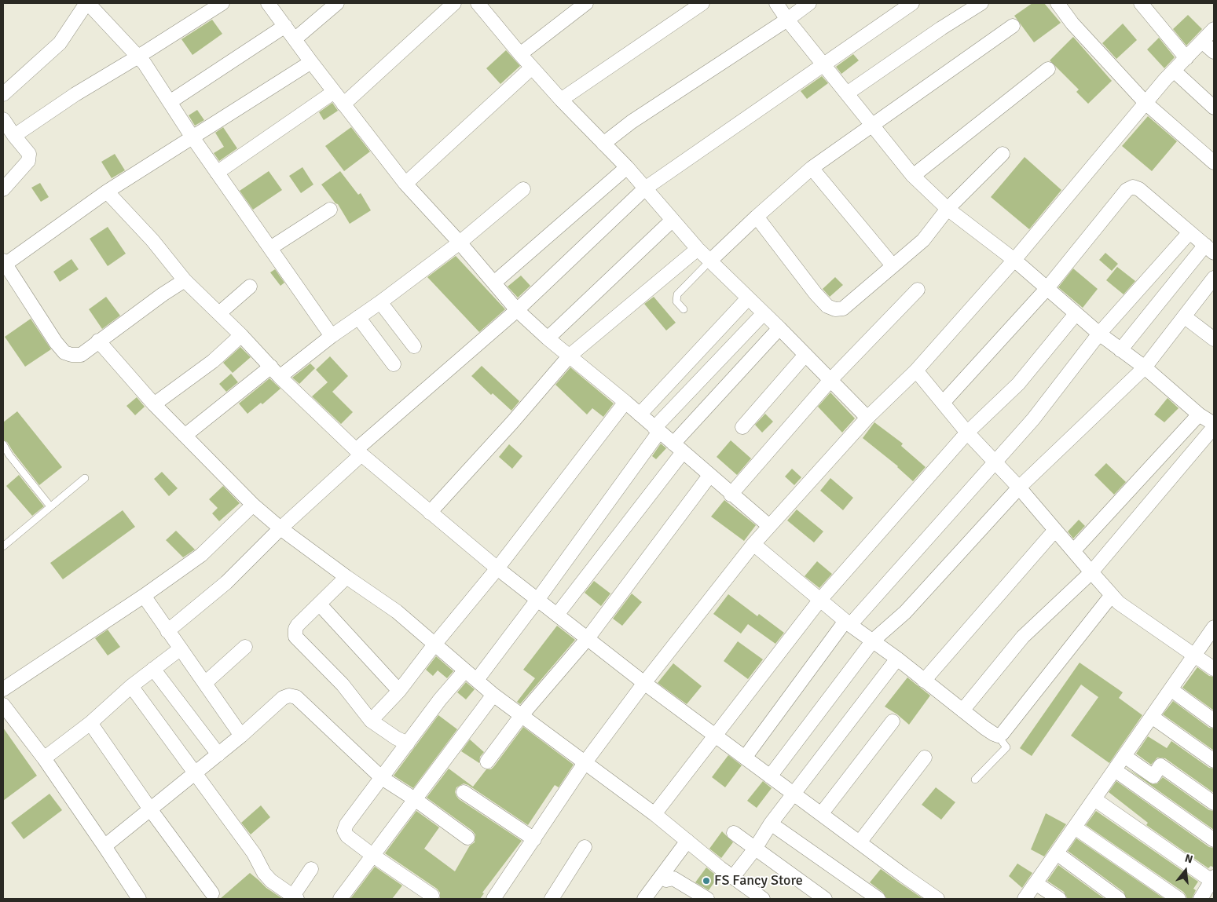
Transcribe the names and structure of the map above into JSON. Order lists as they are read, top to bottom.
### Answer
{
  "places": ["FS Fancy Store"],
  "north": "top"
}
